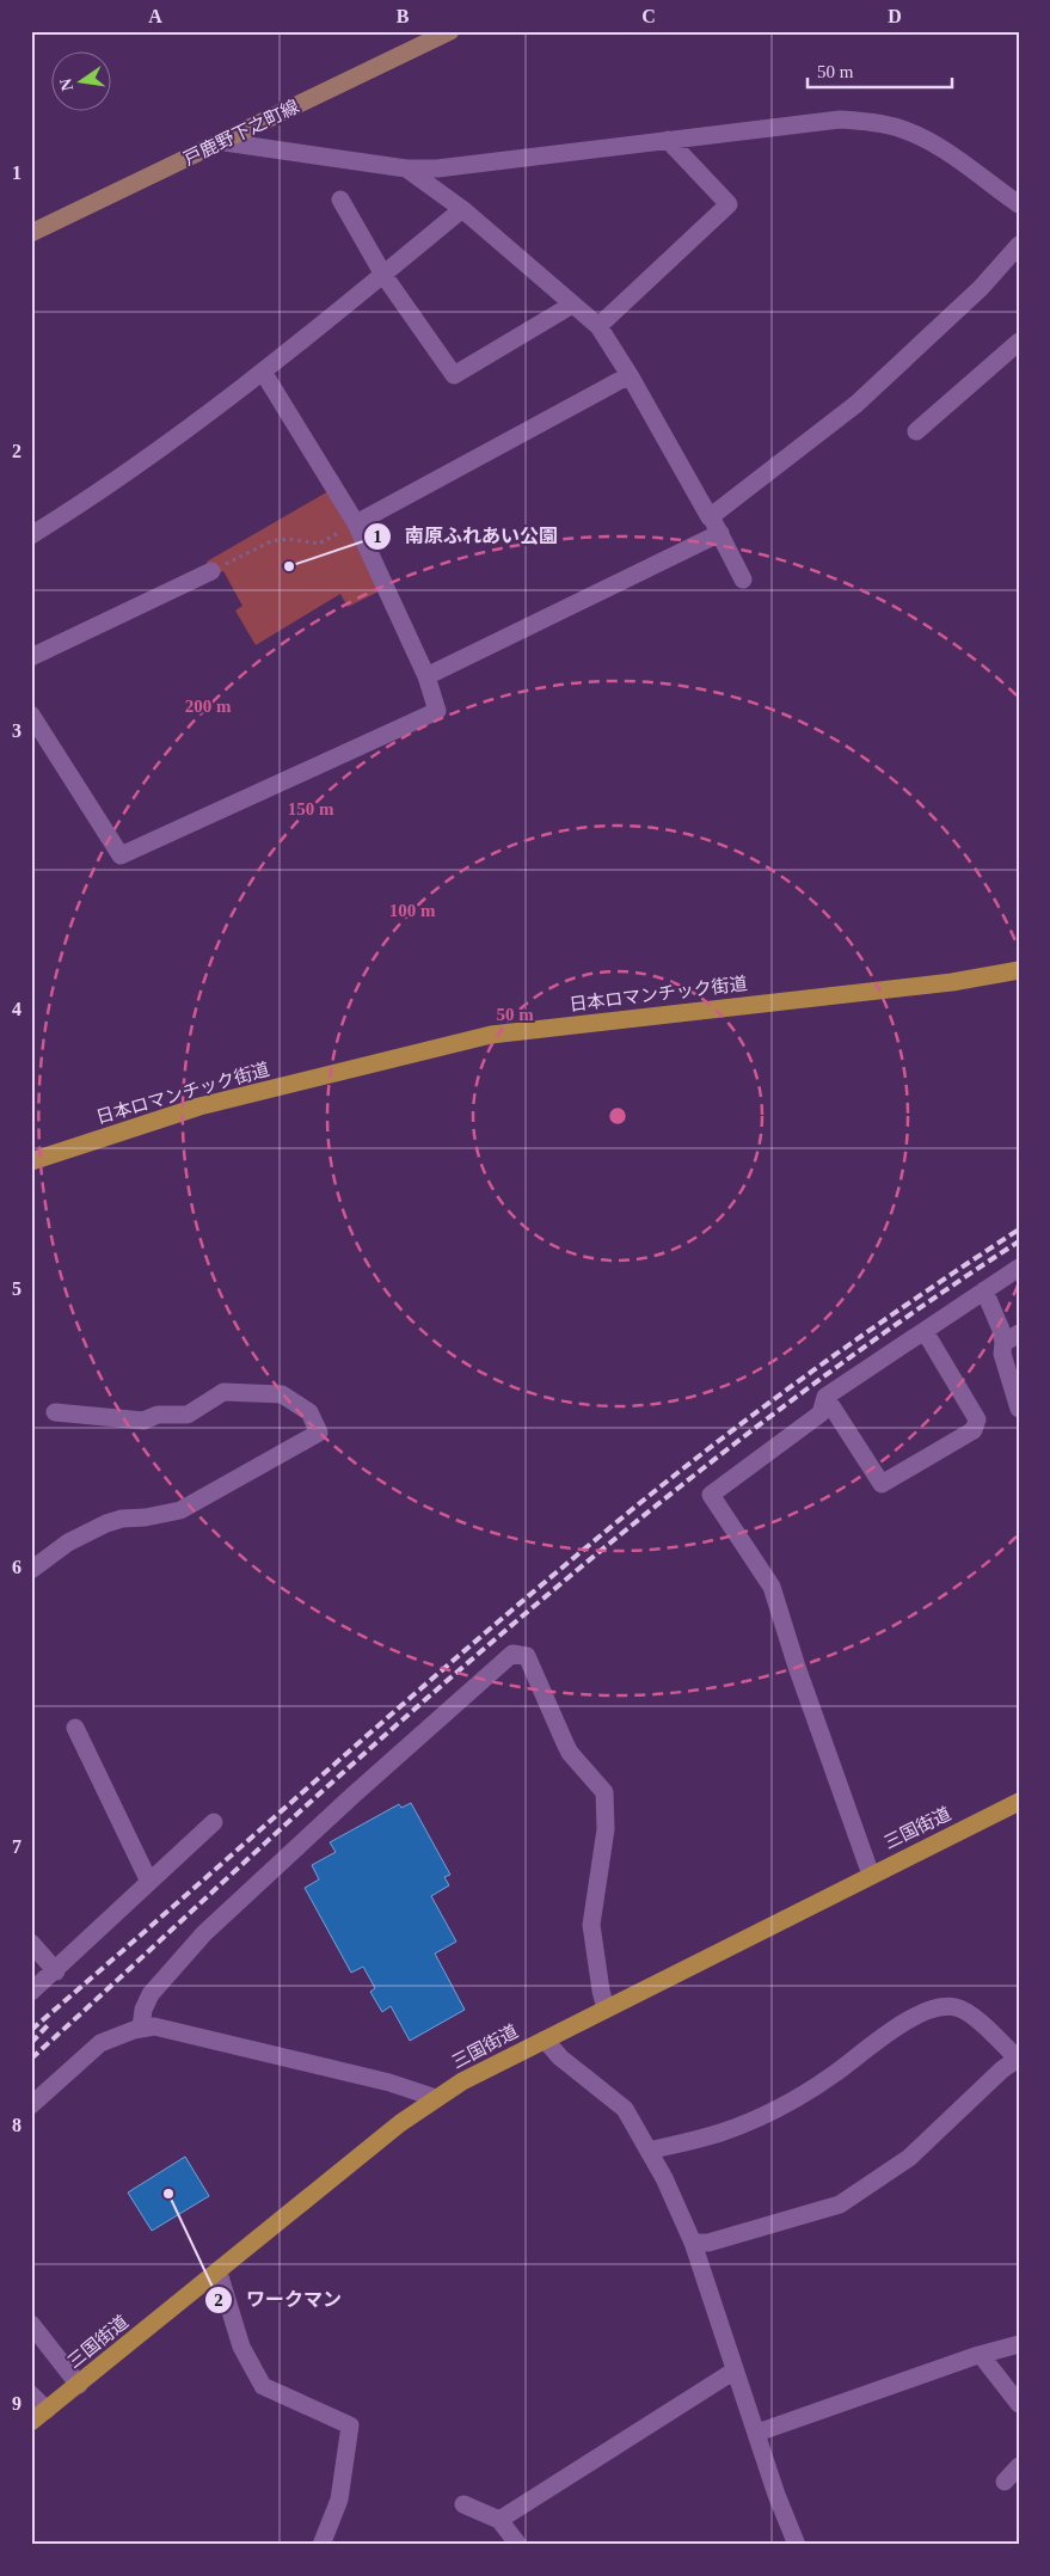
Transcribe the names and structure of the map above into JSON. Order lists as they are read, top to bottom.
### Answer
{
  "streets": {
    "highway": ["日本ロマンチック街道", "三国街道"],
    "main road": ["戸鹿野下之町線"]
  },
  "places": ["南原ふれあい公園", "ワークマン"],
  "scale_bar": "50 m",
  "north": "left",
  "grid": {
    "columns": [
      "A",
      "B",
      "C",
      "D"
    ],
    "rows": [
      "1",
      "2",
      "3",
      "4",
      "5",
      "6",
      "7",
      "8",
      "9"
    ]
  },
  "rings": [
    "200 m",
    "150 m",
    "100 m",
    "50 m"
  ]
}
